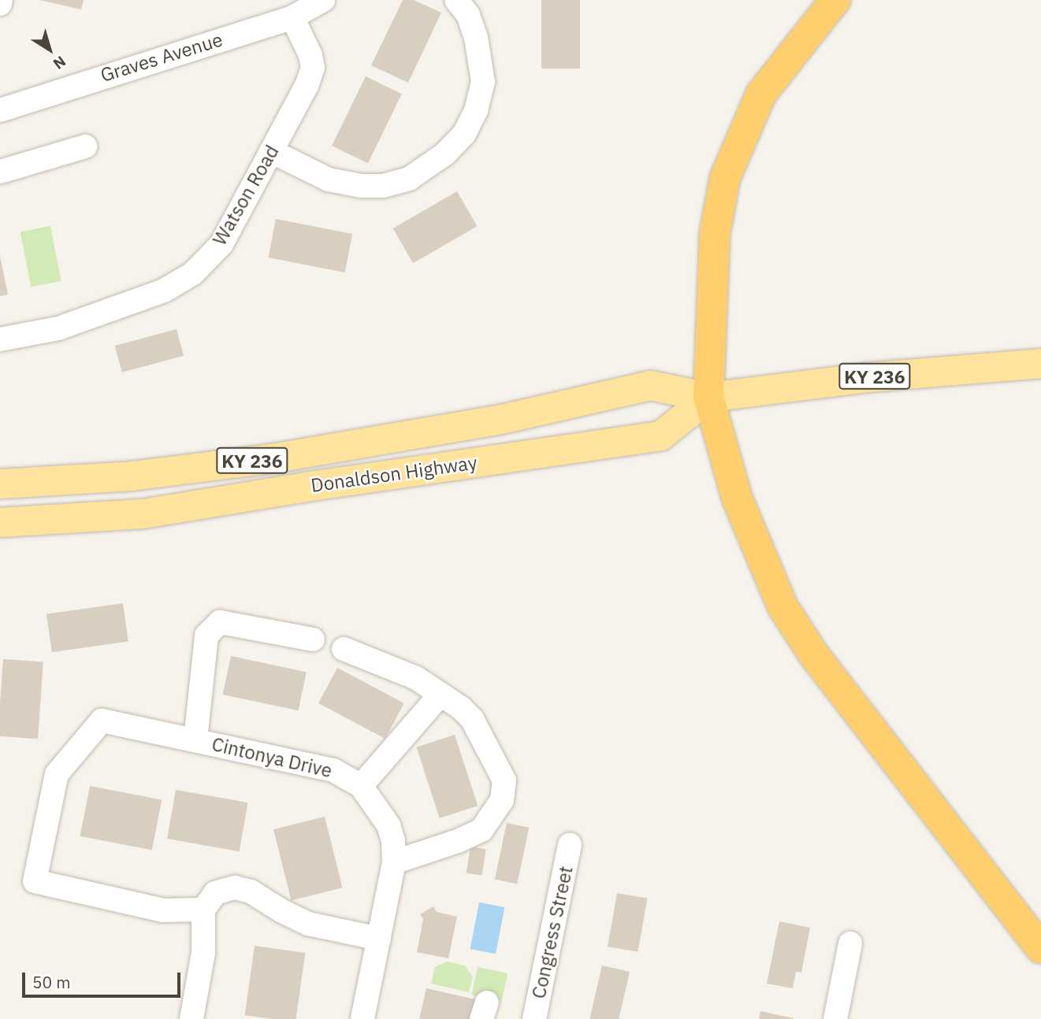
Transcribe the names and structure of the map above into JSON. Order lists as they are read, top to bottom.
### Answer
{
  "streets": {
    "main road": ["KY 236", "Donaldson Highway"],
    "street": [
      "Graves Avenue",
      "Watson Road",
      "Cintonya Drive",
      "Congress Street"
    ]
  },
  "crossings": [
    ["Graves Avenue", "Watson Road"]
  ],
  "scale_bar": "50 m",
  "north": "bottom right"
}
